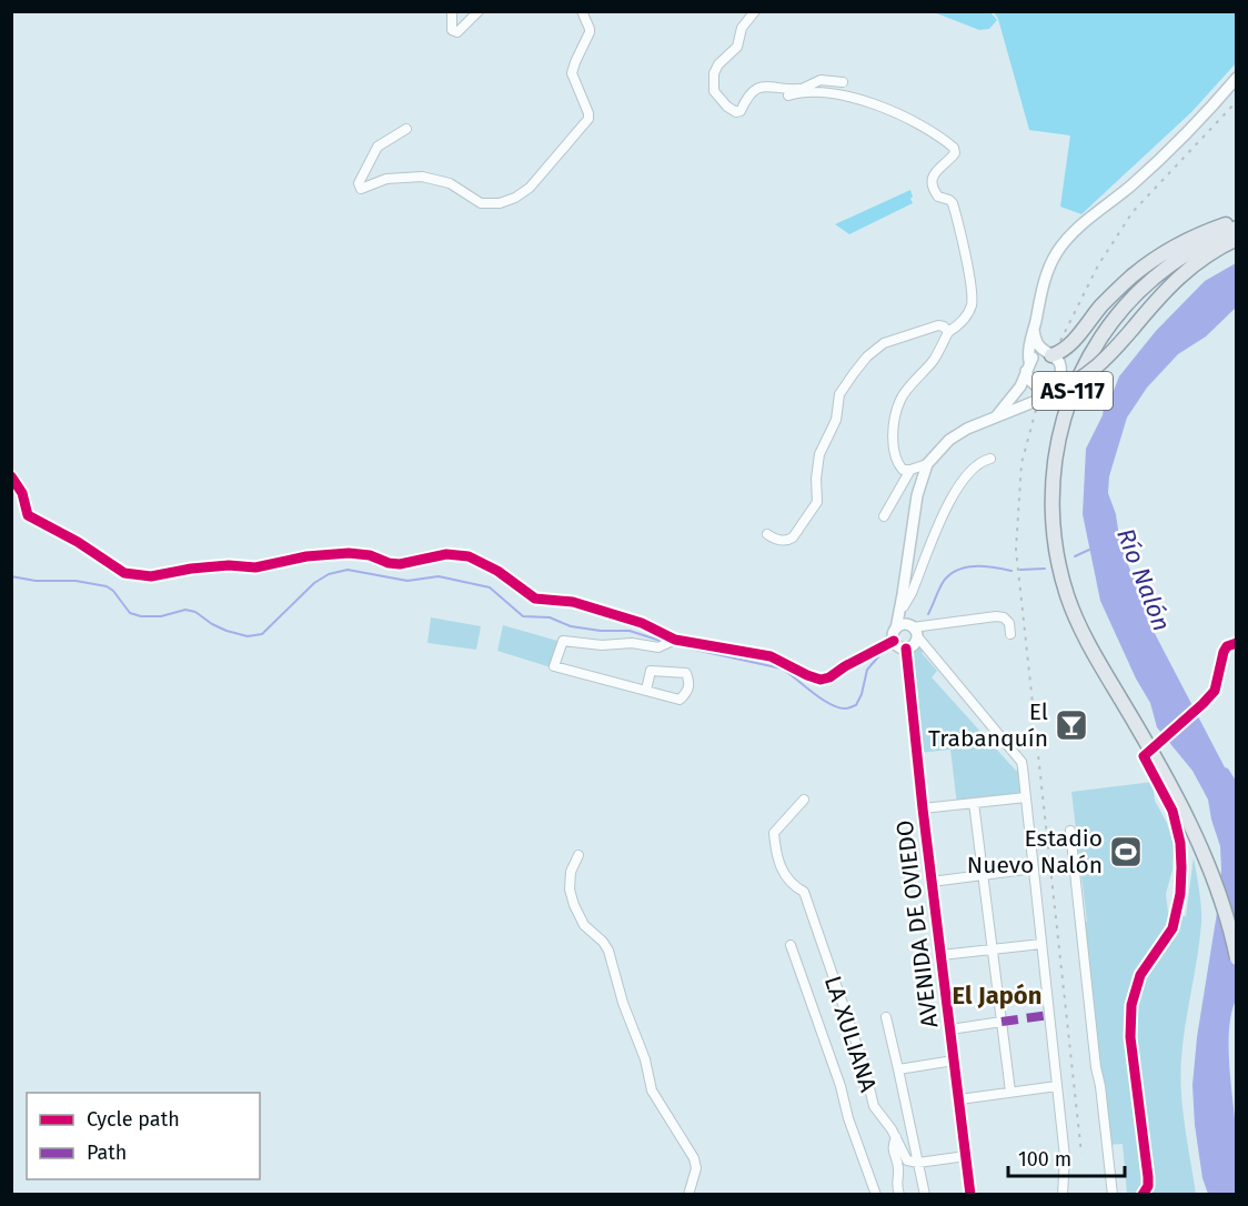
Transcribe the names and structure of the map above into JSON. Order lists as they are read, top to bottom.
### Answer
{
  "streets": {
    "main road": ["AS-117"],
    "street": ["AVENIDA DE OVIEDO", "LA XULIANA"]
  },
  "districts": ["El Japón"],
  "water": ["Río Nalón"],
  "places": {
    "bar": ["El Trabanquín"],
    "sports": ["Estadio Nuevo Nalón"]
  },
  "legend": ["Cycle path", "Path"],
  "scale_bar": "100 m"
}
